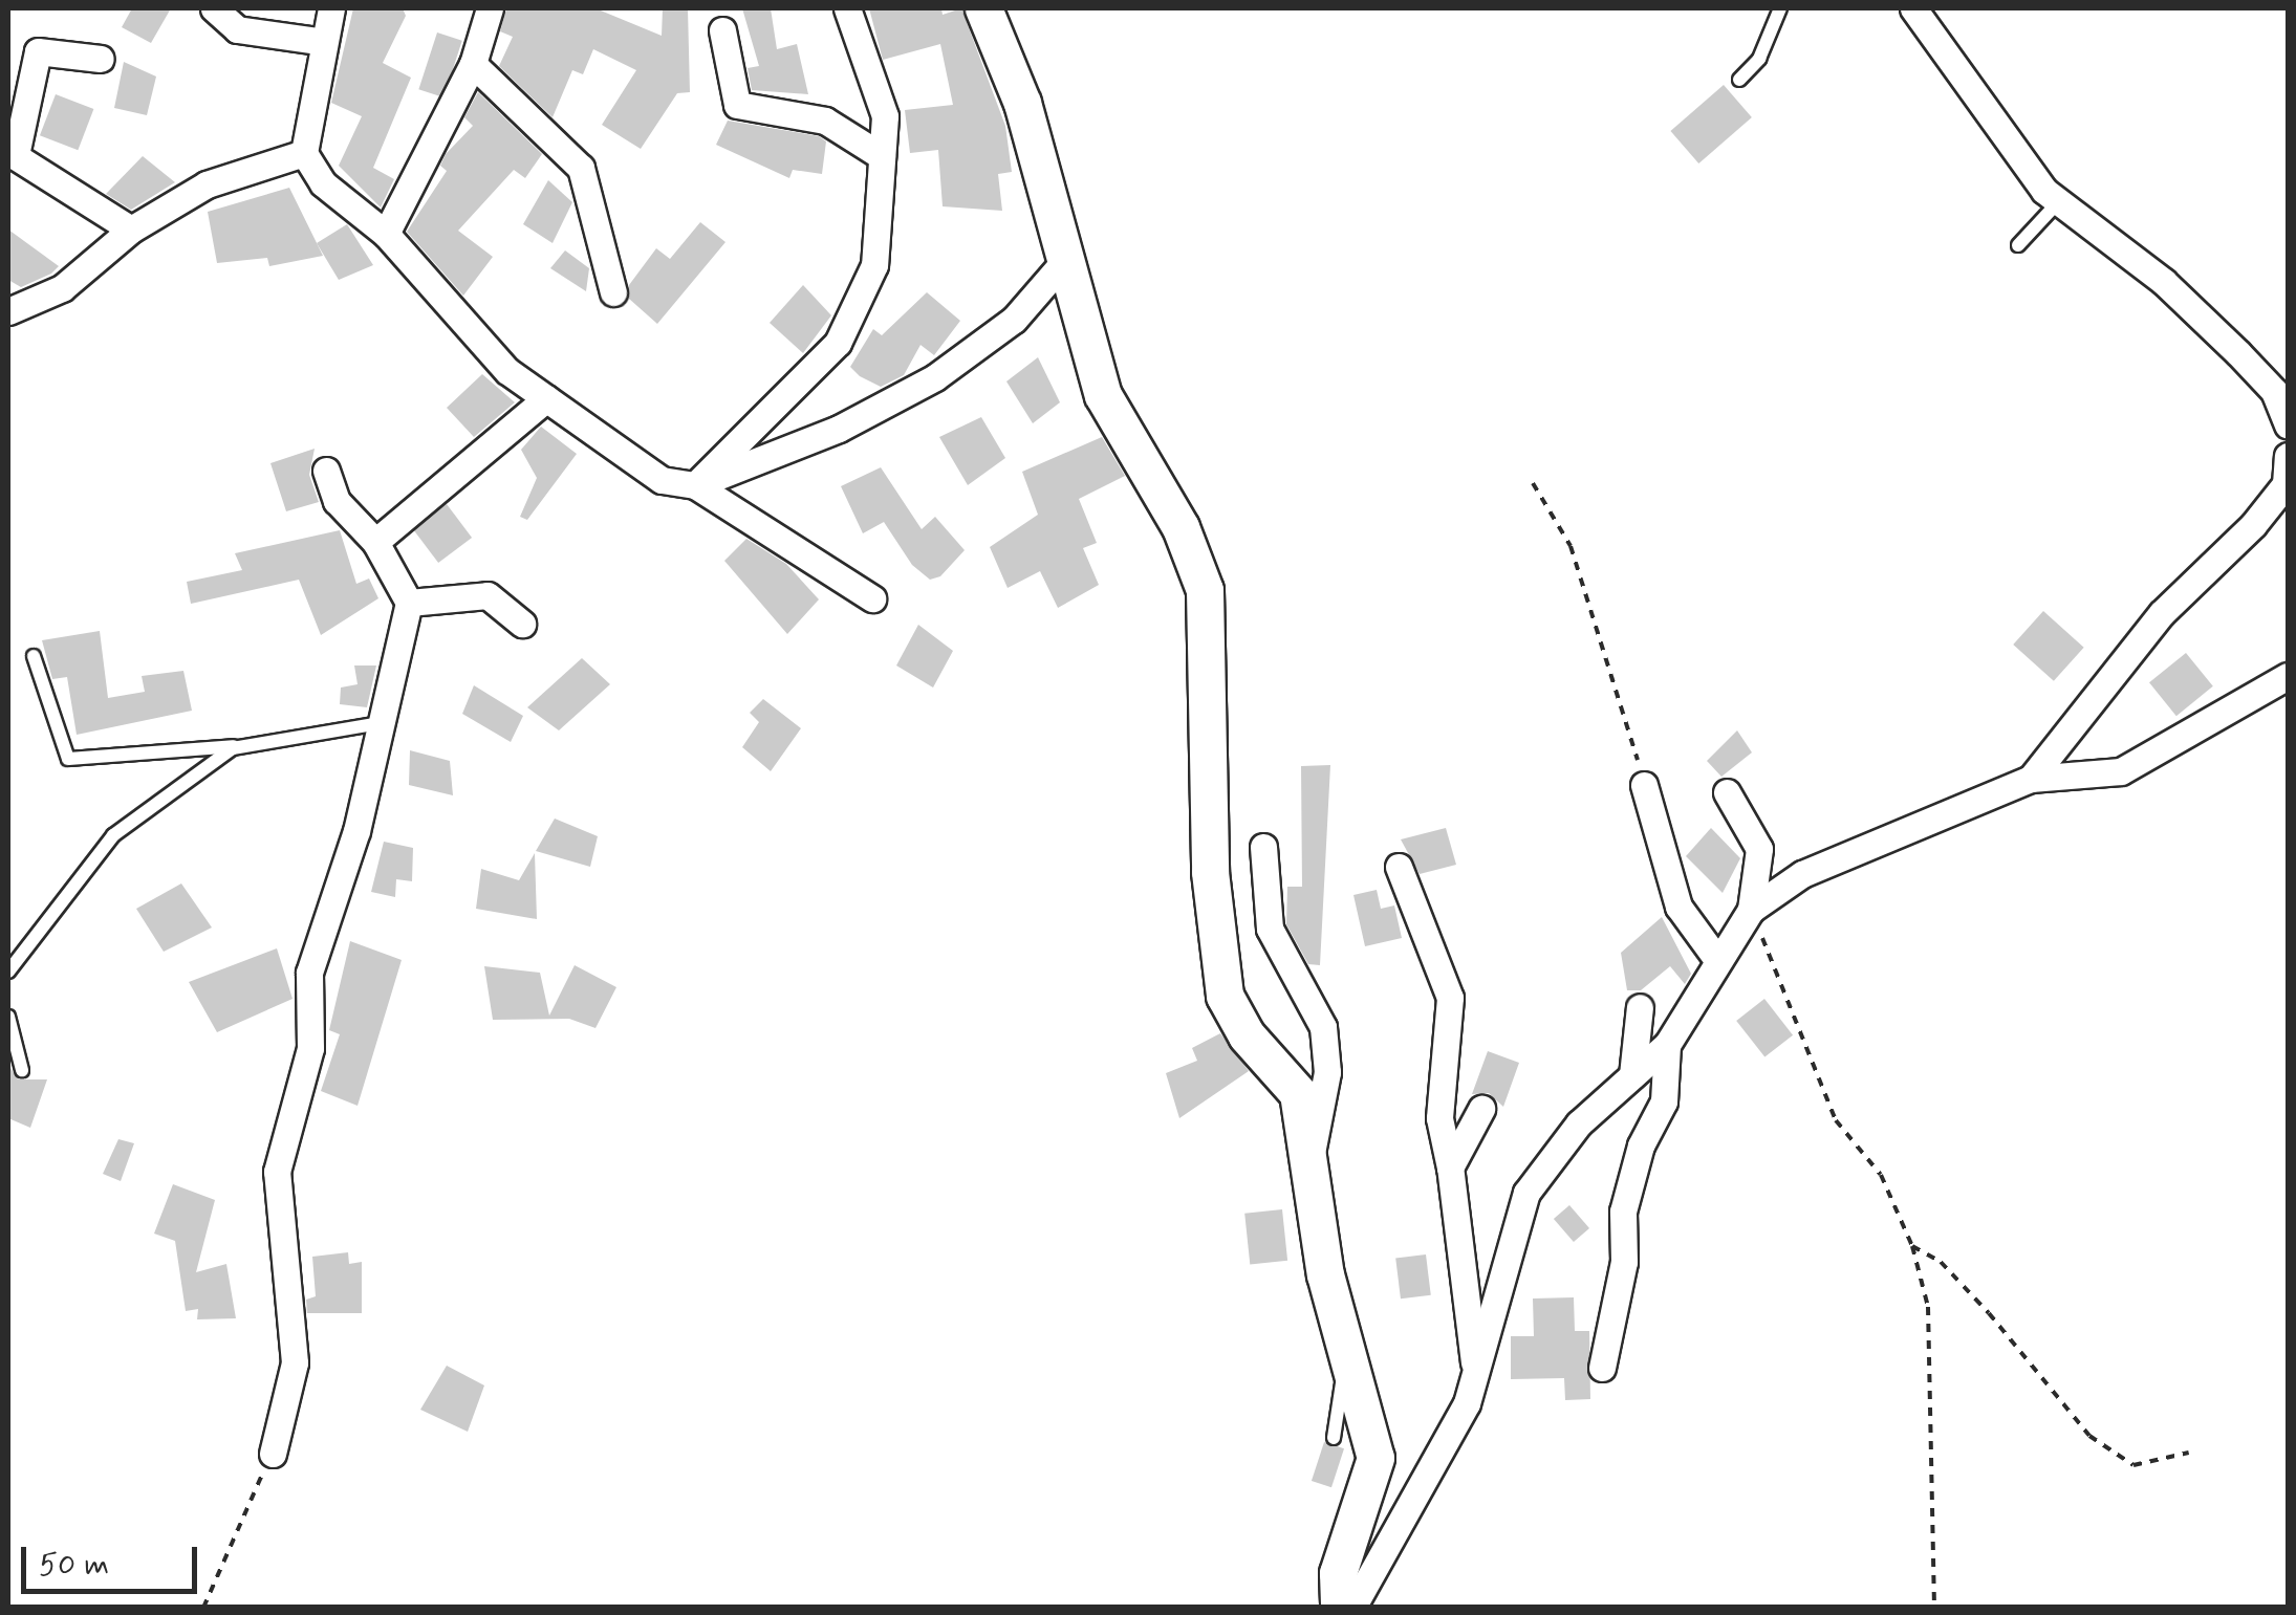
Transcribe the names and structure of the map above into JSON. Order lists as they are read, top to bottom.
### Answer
{
  "scale_bar": "50 m"
}
